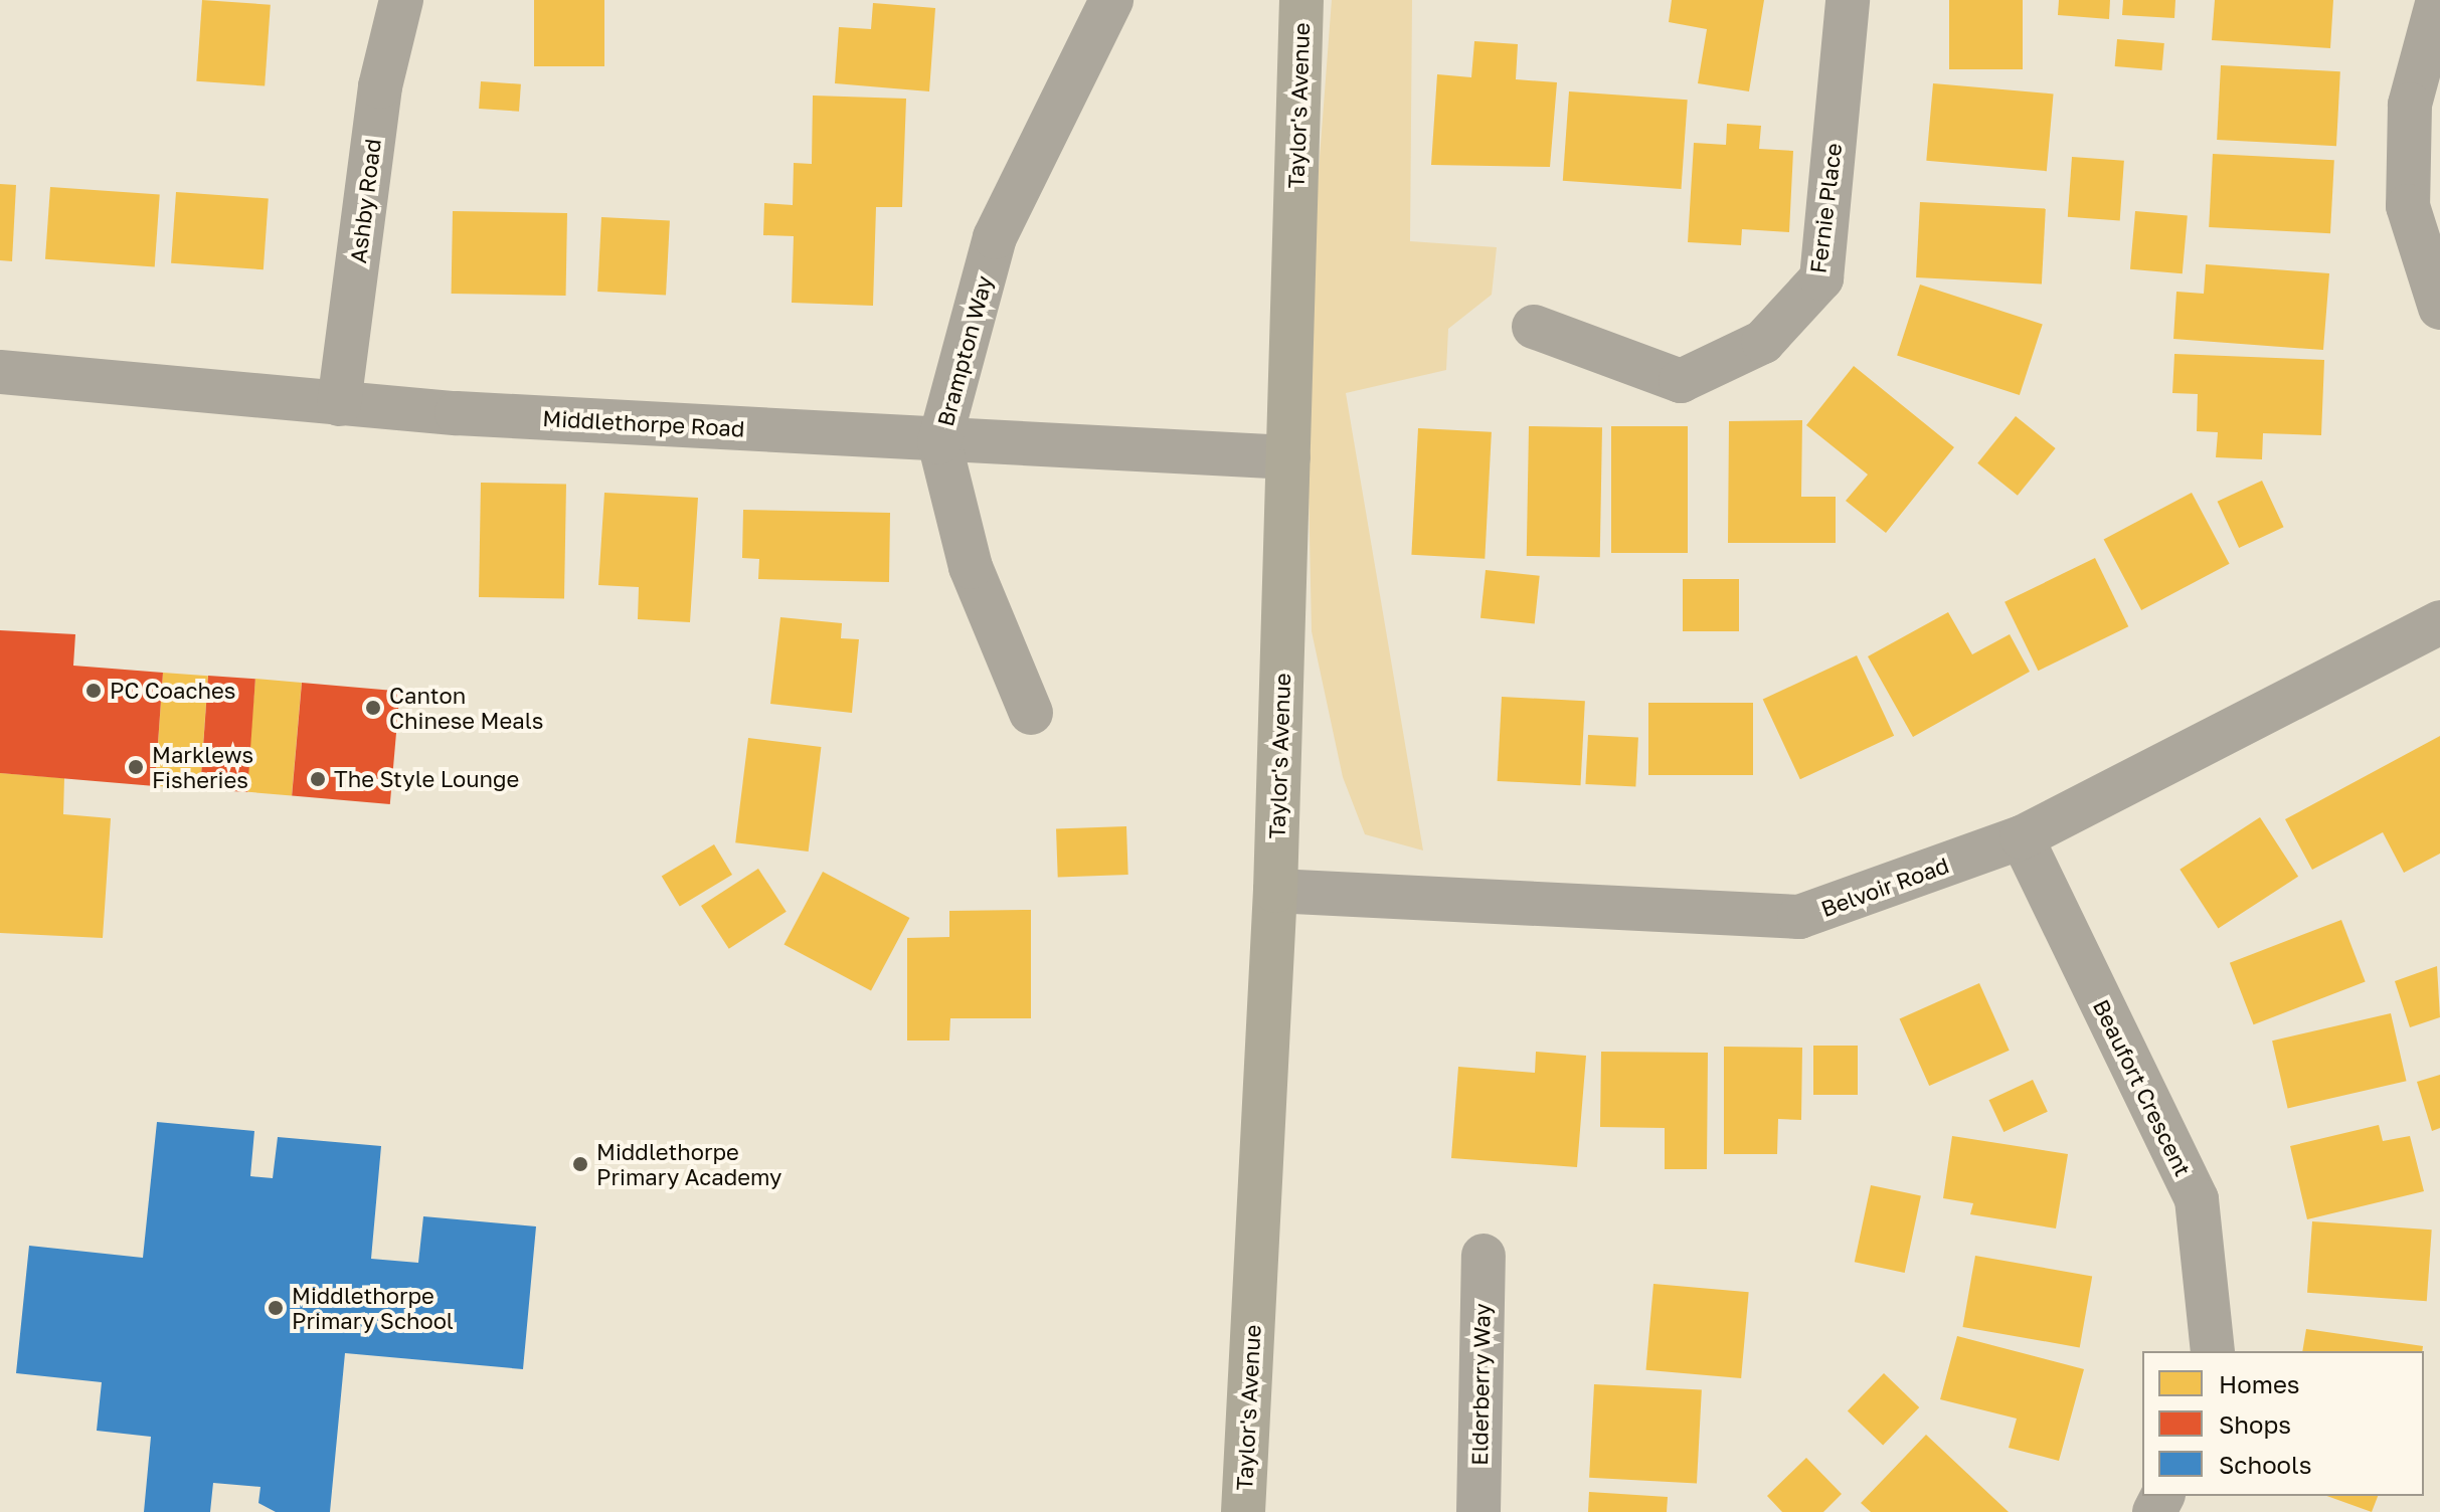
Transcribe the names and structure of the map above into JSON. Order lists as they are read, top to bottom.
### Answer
{
  "streets": {
    "main road": ["Taylor's Avenue"],
    "street": [
      "Ashby Road",
      "Fernie Place",
      "Brampton Way",
      "Middlethorpe Road",
      "Belvoir Road",
      "Beaufort Crescent",
      "Elderberry Way"
    ]
  },
  "crossings": [
    ["Taylor's Avenue", "Middlethorpe Road"],
    ["Taylor's Avenue", "Belvoir Road"],
    ["Ashby Road", "Middlethorpe Road"],
    ["Brampton Way", "Middlethorpe Road"],
    ["Belvoir Road", "Beaufort Crescent"]
  ],
  "places": [
    "PC Coaches",
    "Canton Chinese Meals",
    "Marklews Fisheries",
    "The Style Lounge",
    "Middlethorpe Primary Academy",
    "Middlethorpe Primary School"
  ],
  "legend": ["Homes", "Shops", "Schools"]
}
